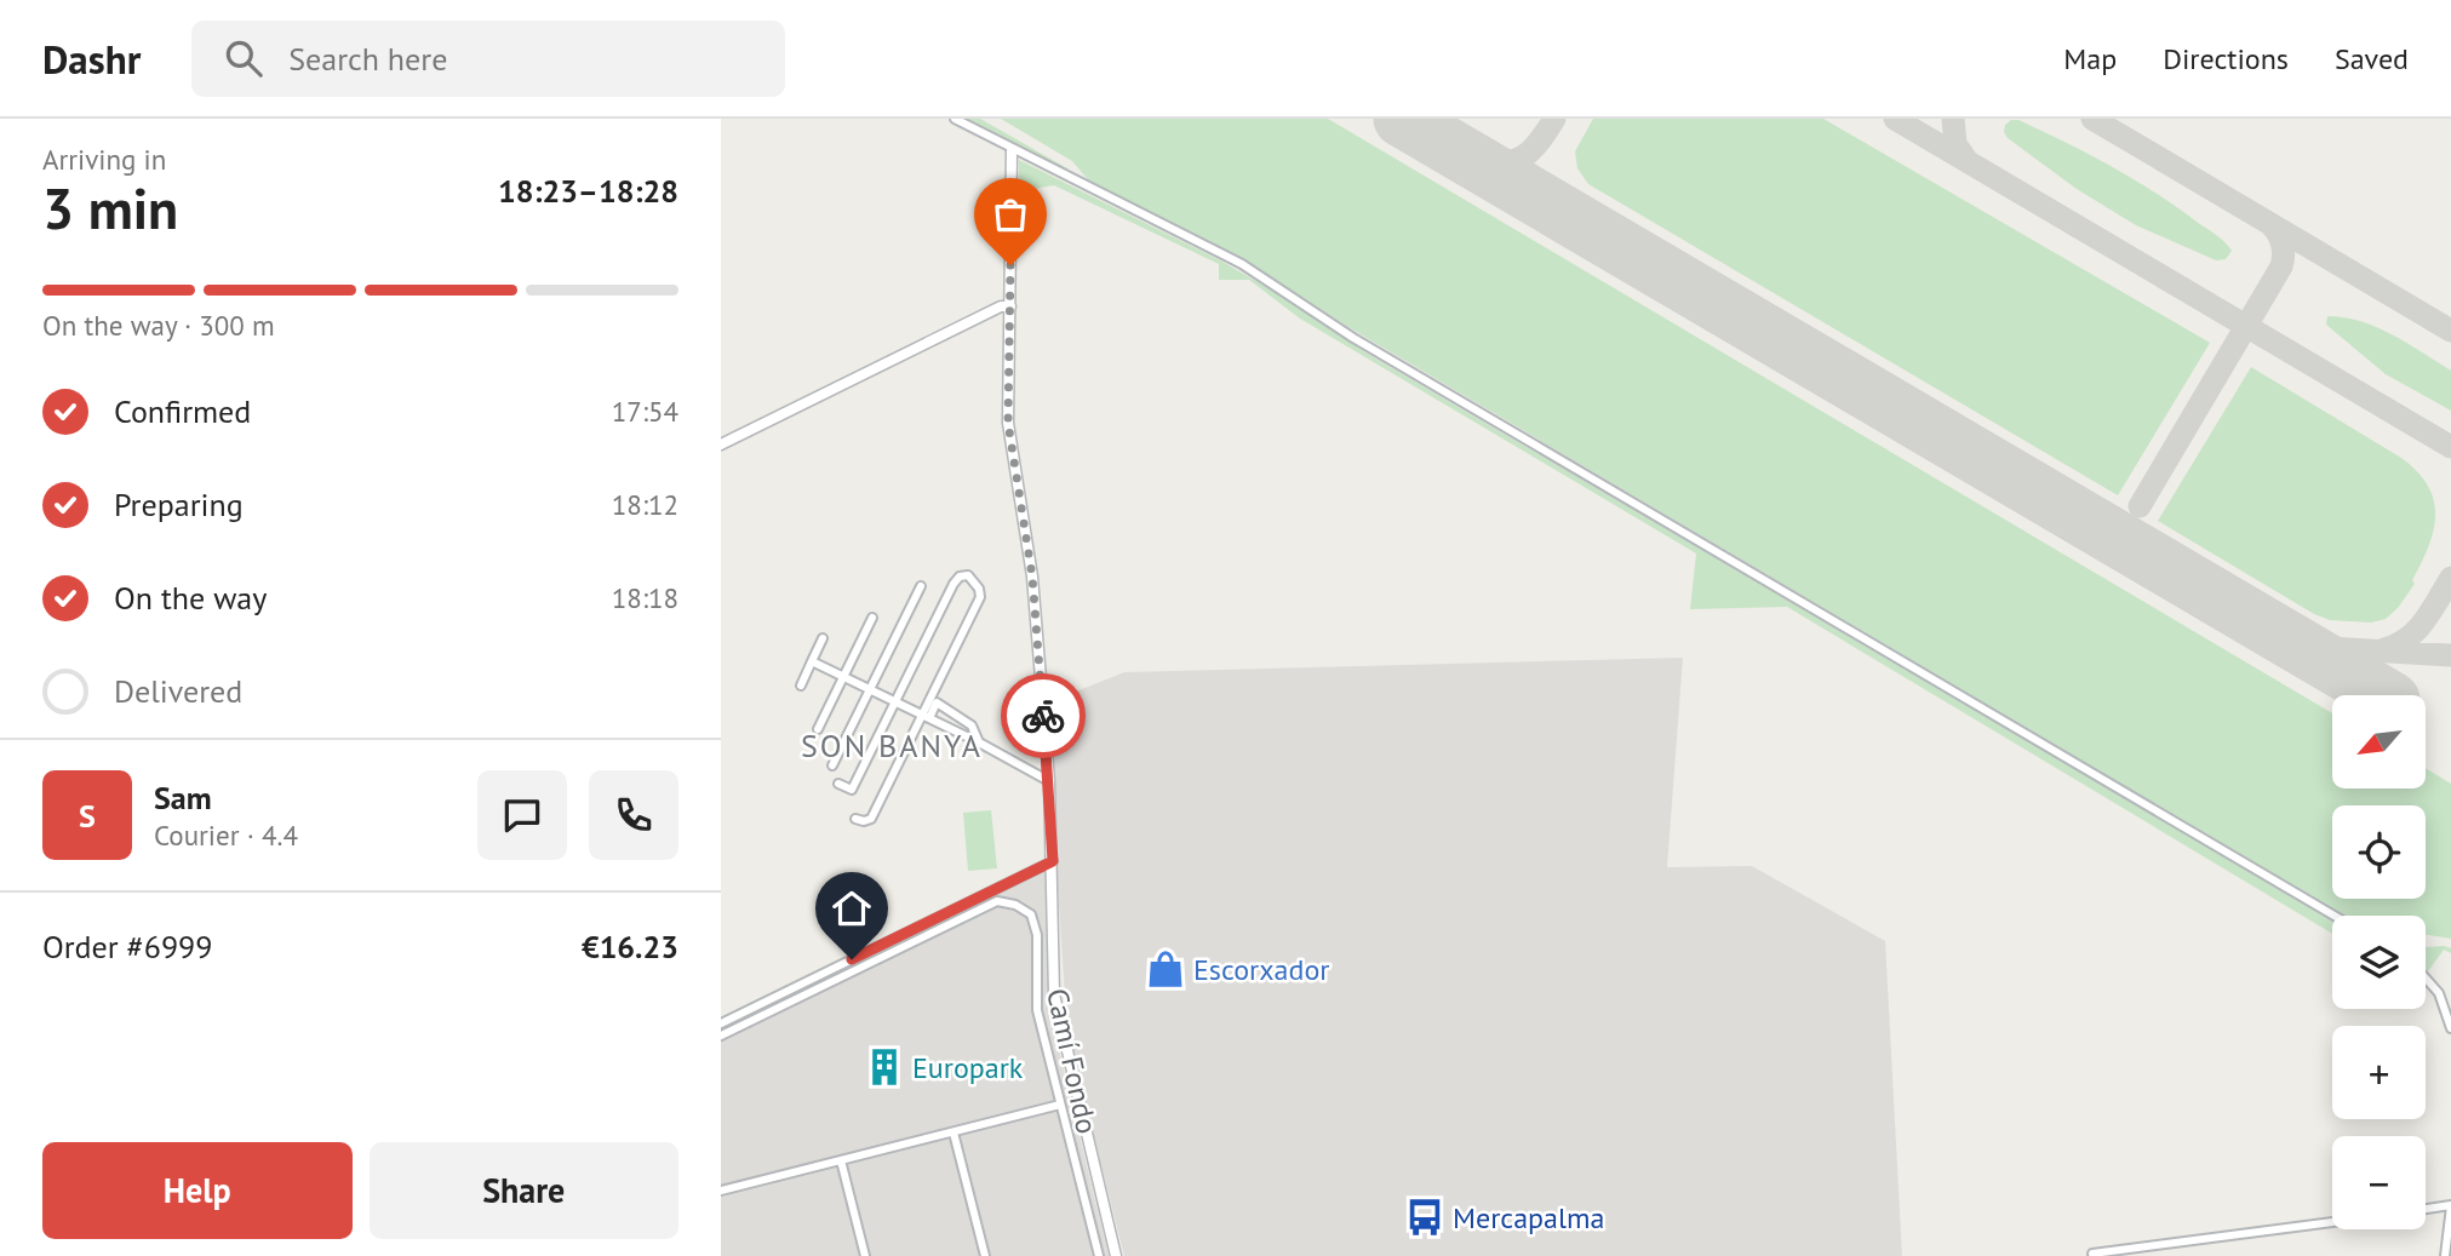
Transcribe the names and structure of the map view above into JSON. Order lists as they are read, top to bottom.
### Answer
{
  "streets": {
    "street": ["Camí Fondo"]
  },
  "districts": ["SON BANYA"],
  "places": {
    "shop": ["Escorxador"],
    "building": ["Europark"],
    "bus stop": ["Mercapalma"]
  },
  "north": "bottom left",
  "page": {
    "header": "Dashr",
    "search": "Search here",
    "nav": ["Map", "Directions", "Saved"],
    "heading": ["3 min", "Arriving in", "18:23–18:28"],
    "panel": [
      "Sam",
      "Courier · 4.4",
      "Order #6999",
      "€16.23"
    ],
    "bar": "On the way · 300 m",
    "list": [
      ["Confirmed", "17:54"],
      ["Preparing", "18:12"],
      ["On the way", "18:18"],
      "Delivered"
    ],
    "map_buttons": ["+", "−"],
    "round": "S",
    "buttons": ["Help", "Share"]
  }
}
